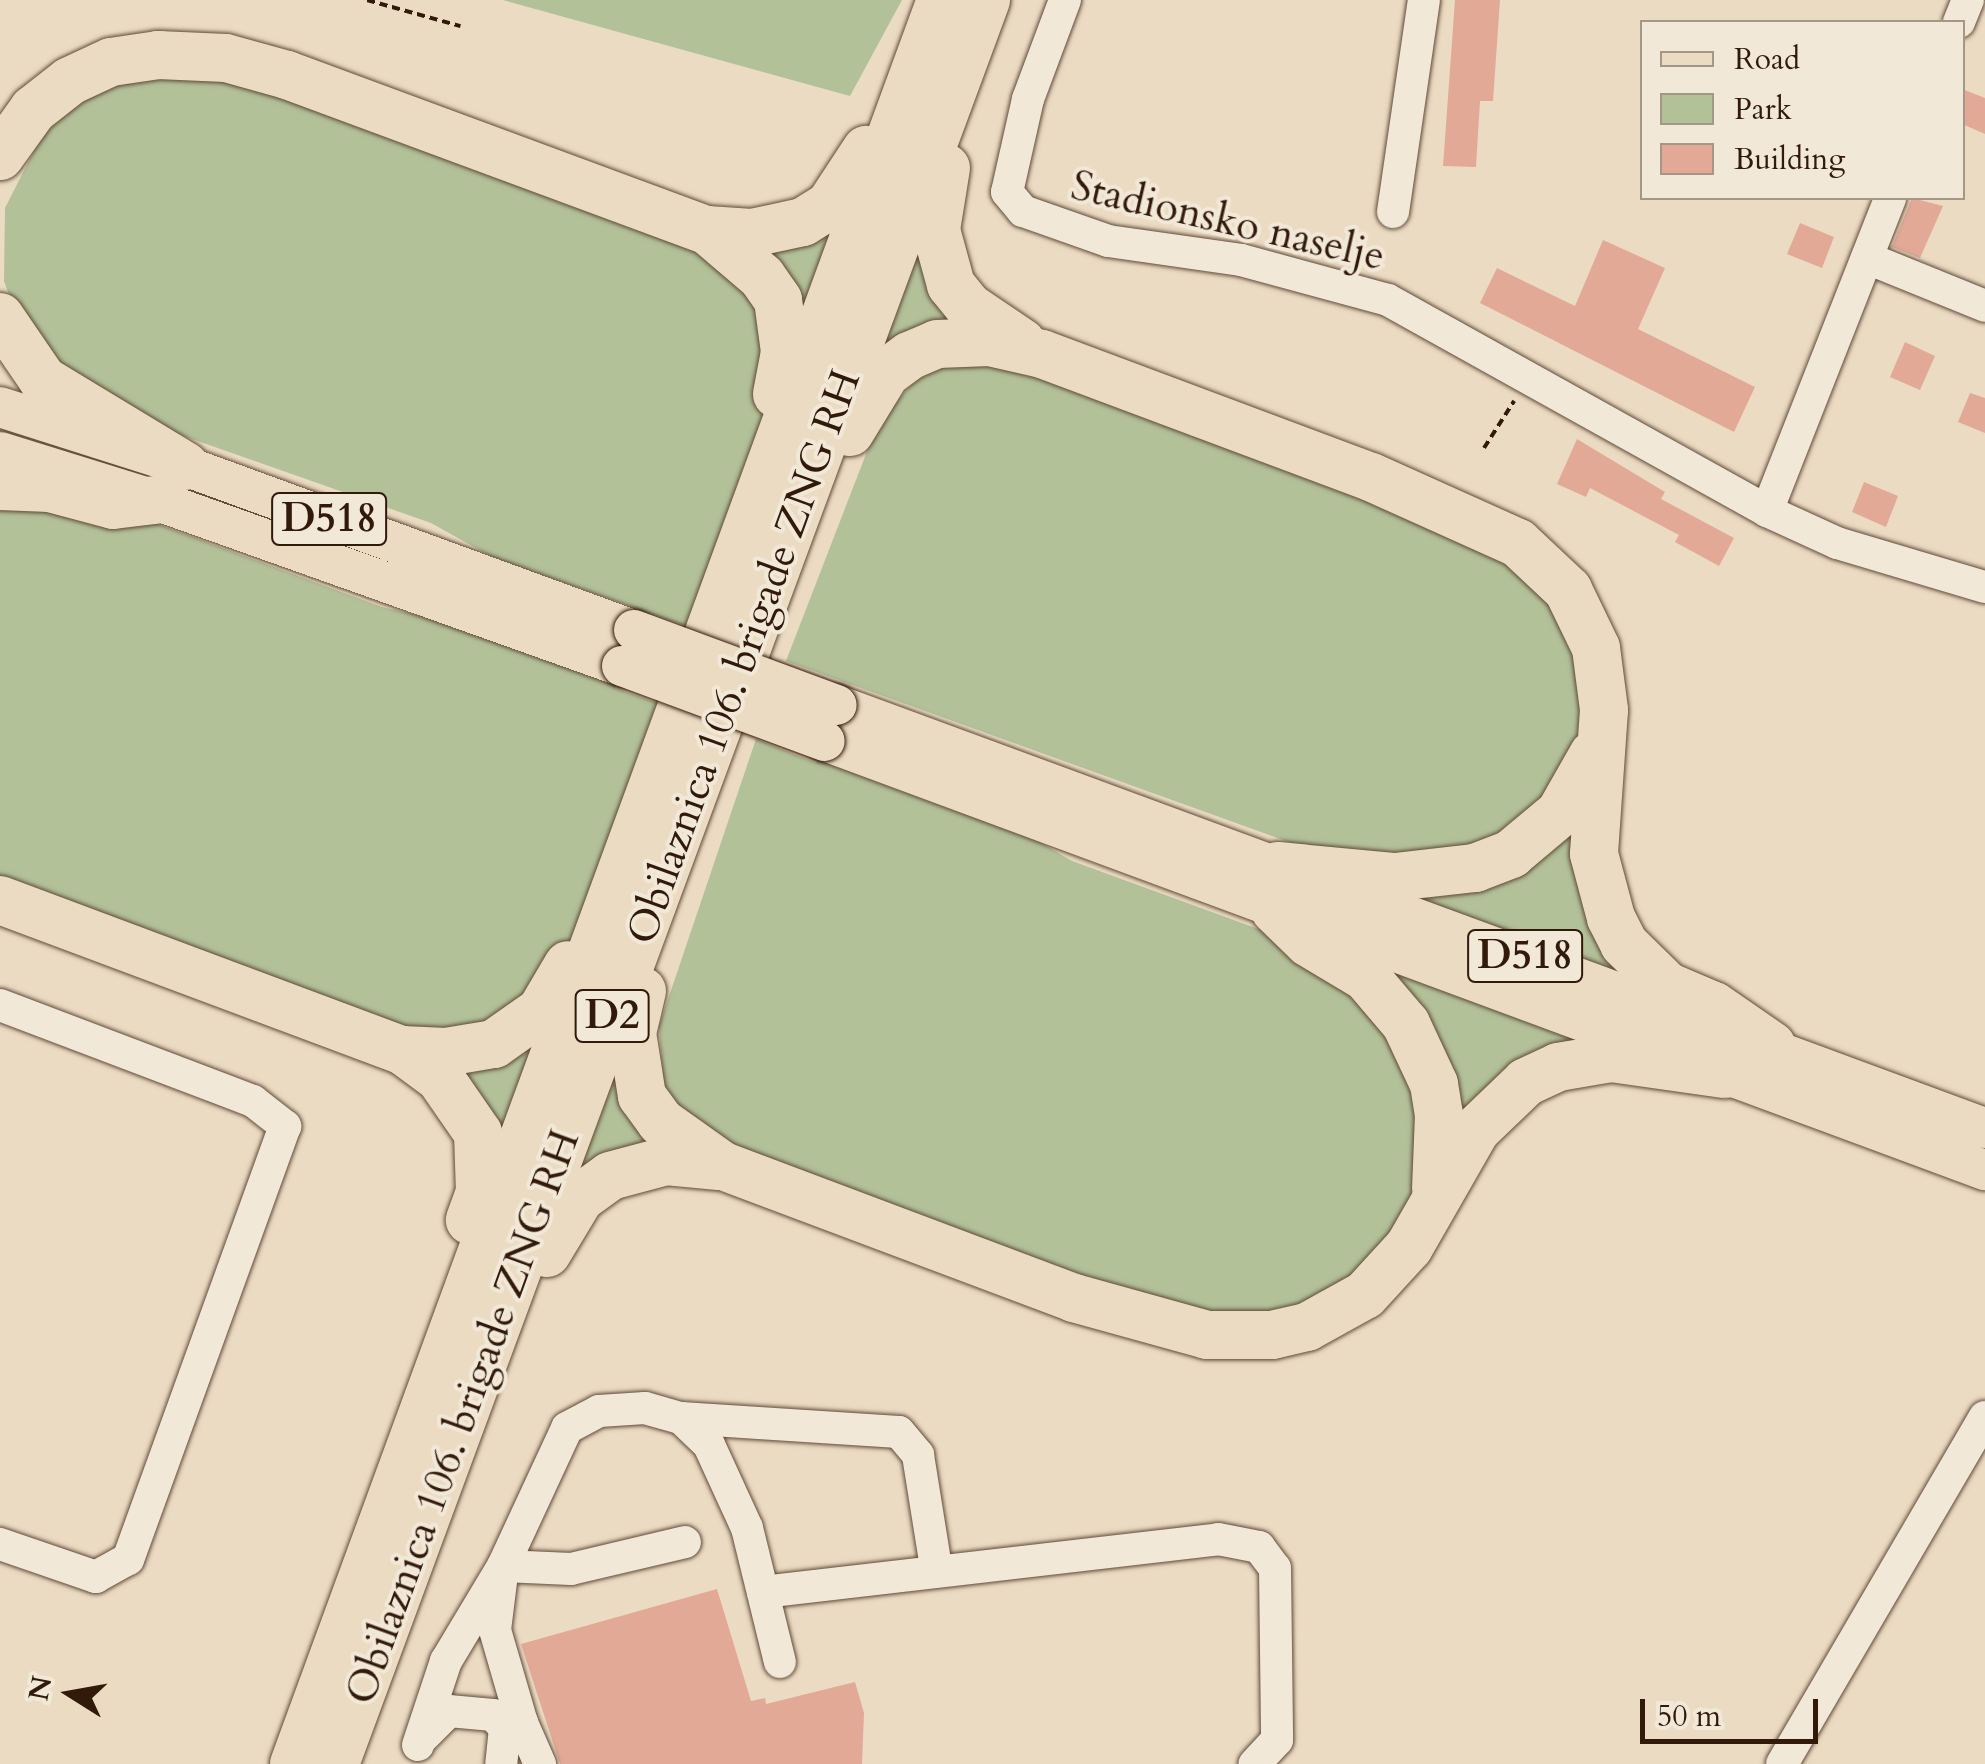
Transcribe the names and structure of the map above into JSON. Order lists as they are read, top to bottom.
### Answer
{
  "streets": {
    "highway": ["Obilaznica 106. brigade ZNG RH", "D2"],
    "main road": ["D518"],
    "street": ["Stadionsko naselje"]
  },
  "legend": ["Road", "Park", "Building"],
  "scale_bar": "50 m",
  "north": "left"
}
